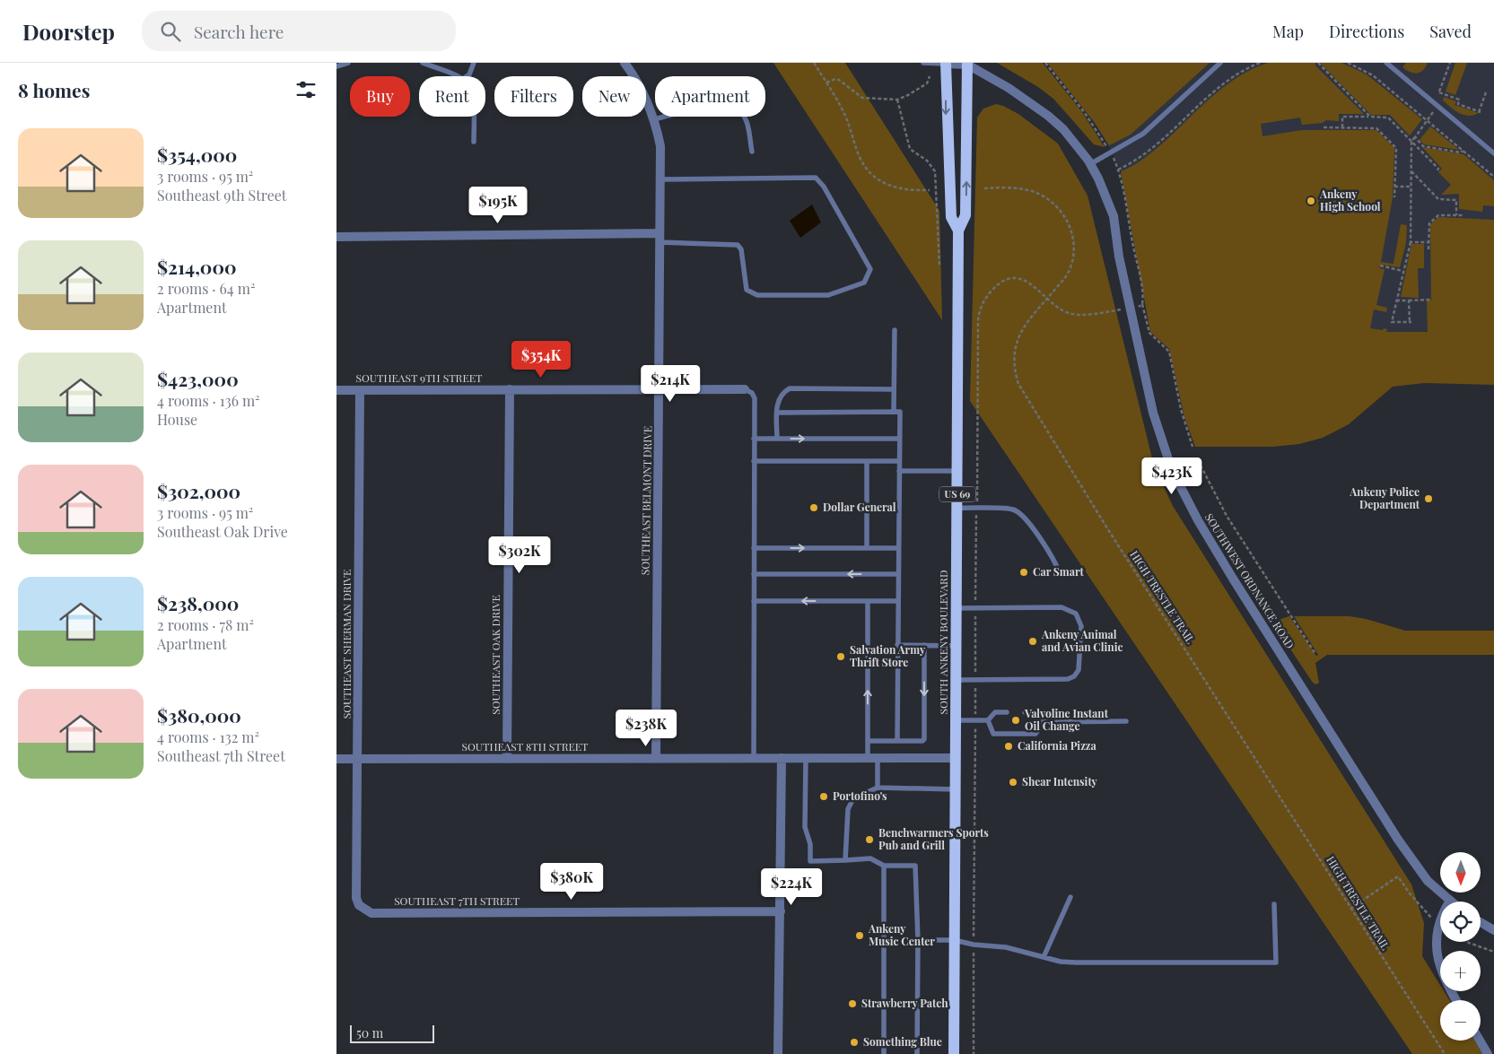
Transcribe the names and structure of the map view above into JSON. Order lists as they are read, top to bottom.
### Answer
{
  "streets": {
    "main road": ["US 69", "SOUTH ANKENY BOULEVARD"],
    "street": [
      "SOUTHEAST 9TH STREET",
      "SOUTHEAST BELMONT DRIVE",
      "SOUTHWEST ORDNANCE ROAD",
      "SOUTHEAST SHERMAN DRIVE",
      "SOUTHEAST OAK DRIVE",
      "SOUTHEAST 8TH STREET",
      "SOUTHEAST 7TH STREET"
    ],
    "path": ["HIGH TRESTLE TRAIL"]
  },
  "crossings": [
    ["SOUTHEAST 9TH STREET", "SOUTHEAST BELMONT DRIVE"],
    ["SOUTHEAST 9TH STREET", "SOUTHEAST SHERMAN DRIVE"],
    ["SOUTHEAST 9TH STREET", "SOUTHEAST OAK DRIVE"],
    ["SOUTHEAST BELMONT DRIVE", "SOUTHEAST 8TH STREET"],
    ["SOUTHWEST ORDNANCE ROAD", "SOUTH ANKENY BOULEVARD"],
    ["SOUTH ANKENY BOULEVARD", "SOUTHEAST 8TH STREET"],
    ["SOUTHEAST SHERMAN DRIVE", "SOUTHEAST 8TH STREET"],
    ["SOUTHEAST SHERMAN DRIVE", "SOUTHEAST 7TH STREET"],
    ["SOUTHEAST OAK DRIVE", "SOUTHEAST 8TH STREET"]
  ],
  "places": [
    "Ankeny High School",
    "Ankeny Police Department",
    "Dollar General",
    "Car Smart",
    "Ankeny Animal and Avian Clinic",
    "Salvation Army Thrift Store",
    "Valvoline Instant Oil Change",
    "California Pizza",
    "Shear Intensity",
    "Portofino's",
    "Benchwarmers Sports Pub and Grill",
    "Ankeny Music Center",
    "Strawberry Patch",
    "Something Blue"
  ],
  "scale_bar": "50 m",
  "north": "bottom",
  "page": {
    "header": "Doorstep",
    "search": "Search here",
    "nav": ["Map", "Directions", "Saved"],
    "heading": "8 homes",
    "chip": [
      "Buy",
      "Rent",
      "Filters",
      "New",
      "Apartment"
    ],
    "list": [
      {
        "name": "$354,000",
        "note": "3 rooms · 95 m² · Southeast 9th Street"
      },
      {
        "name": "$214,000",
        "note": "2 rooms · 64 m² · Apartment"
      },
      {
        "name": "$423,000",
        "note": "4 rooms · 136 m² · House"
      },
      {
        "name": "$302,000",
        "note": "3 rooms · 95 m² · Southeast Oak Drive"
      },
      {
        "name": "$238,000",
        "note": "2 rooms · 78 m² · Apartment"
      },
      {
        "name": "$380,000",
        "note": "4 rooms · 132 m² · Southeast 7th Street"
      }
    ],
    "price": [
      "$195K",
      "$354K",
      "$214K",
      "$423K",
      "$302K",
      "$238K",
      "$380K",
      "$224K"
    ],
    "map_buttons": ["+", "−"],
    "scale": "50 m"
  }
}
